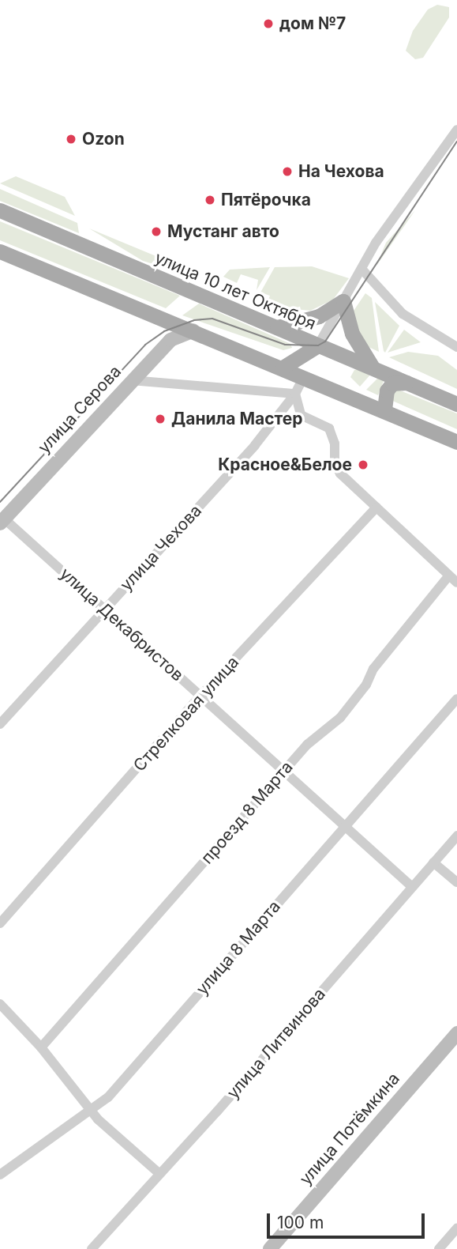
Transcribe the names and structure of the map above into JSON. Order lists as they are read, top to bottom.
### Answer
{
  "streets": {
    "main road": ["улица 10 лет Октября"],
    "street": [
      "улица Серова",
      "улица Чехова",
      "улица Декабристов",
      "Стрелковая улица",
      "проезд 8 Марта",
      "улица 8 Марта",
      "улица Литвинова",
      "улица Потёмкина"
    ]
  },
  "crossings": [
    ["улица Серова", "улица Декабристов"],
    ["улица Чехова", "улица Декабристов"],
    ["улица Декабристов", "Стрелковая улица"],
    ["улица Декабристов", "проезд 8 Марта"],
    ["улица Декабристов", "улица 8 Марта"],
    ["улица Декабристов", "улица Литвинова"]
  ],
  "places": [
    "дом №7",
    "Ozon",
    "На Чехова",
    "Пятёрочка",
    "Мустанг авто",
    "Данила Мастер",
    "Красное&Белое"
  ],
  "scale_bar": "100 m"
}
